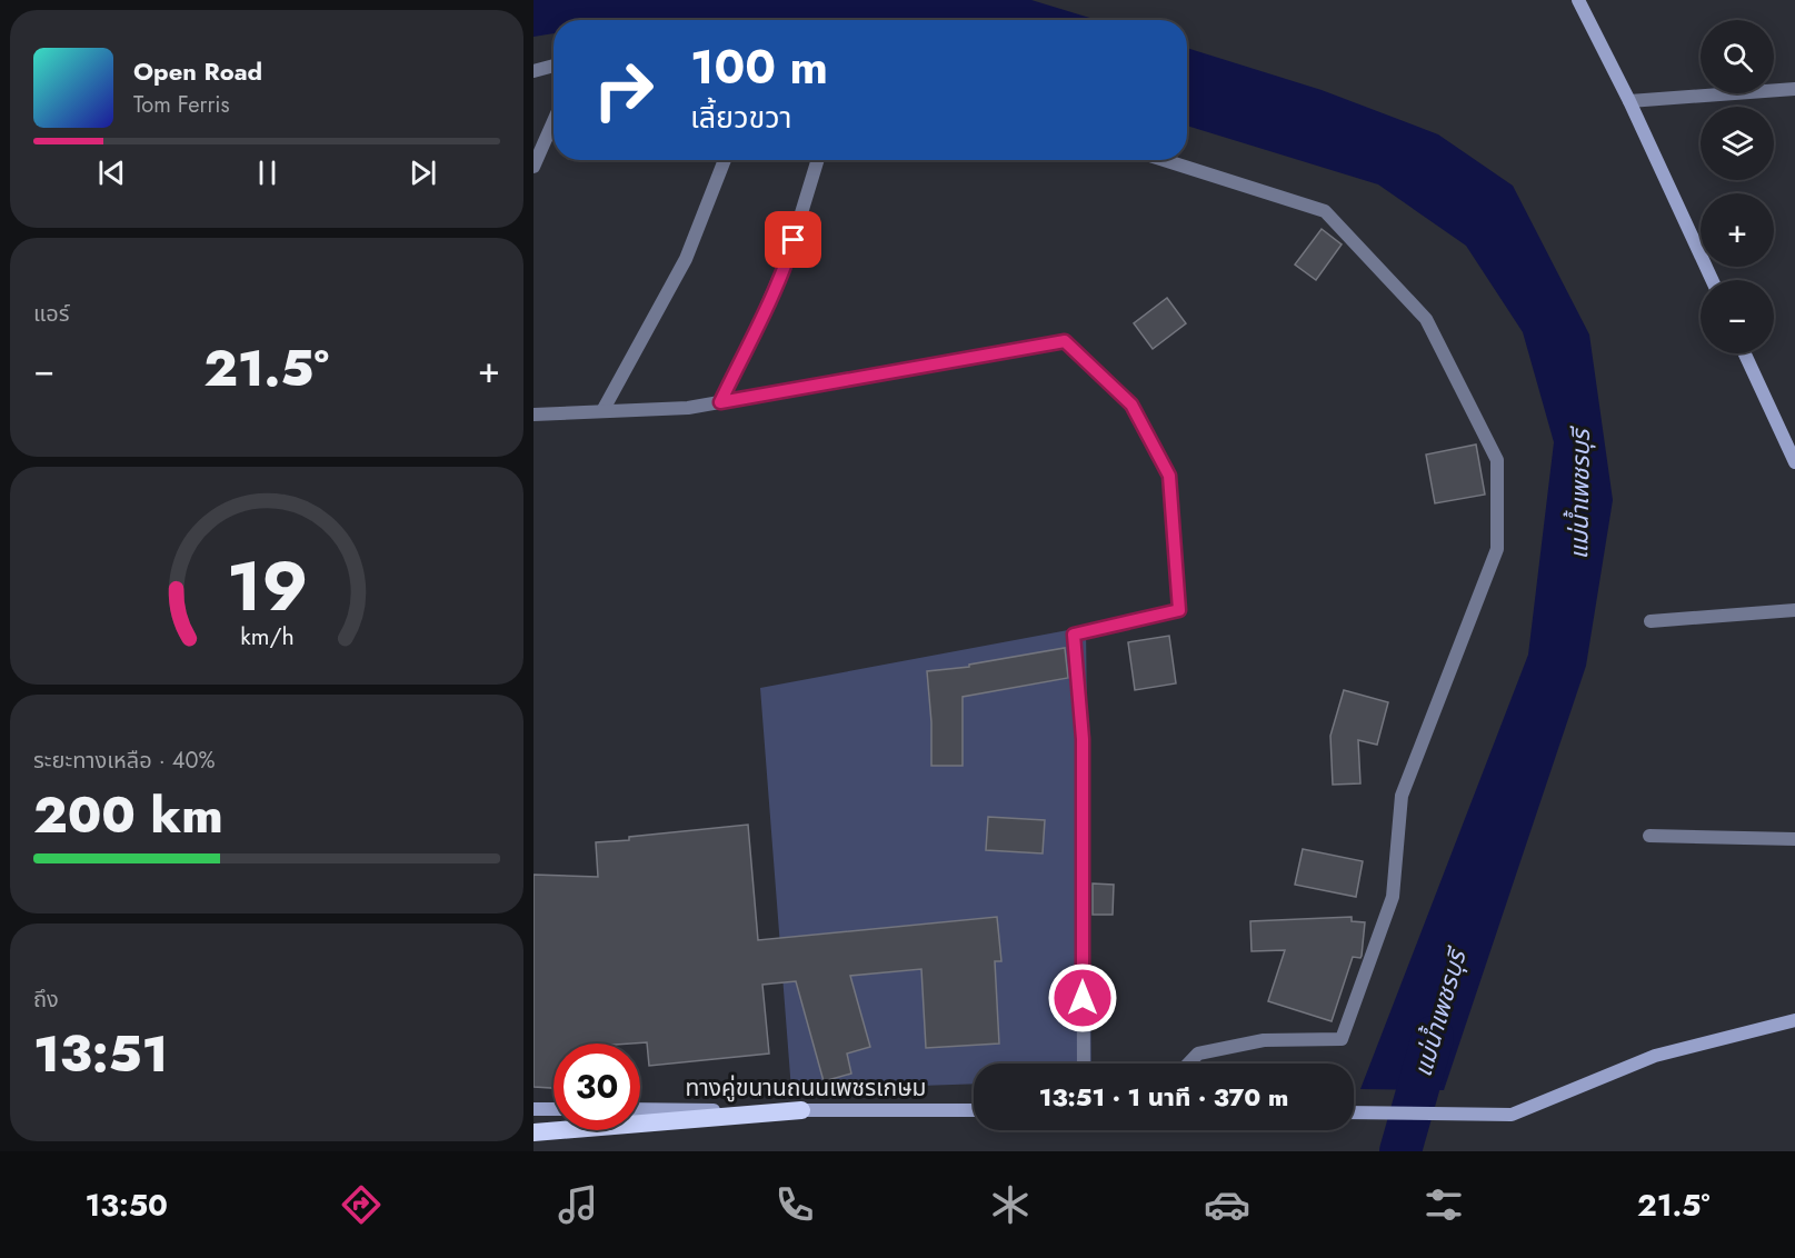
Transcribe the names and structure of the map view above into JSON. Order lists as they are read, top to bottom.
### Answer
{
  "streets": {
    "main road": ["ทางคู่ขนานถนนเพชรเกษม"]
  },
  "water": ["แม่น้ำเพชรบุรี"],
  "page": {
    "map_buttons": ["+", "−"],
    "turn": ["100 m", "เลี้ยวขวา"],
    "song": ["Open Road", "Tom Ferris"],
    "tile": [
      "แอร์",
      ["ระยะทางเหลือ · 40%", "200 km"],
      ["ถึง", "13:51"]
    ],
    "heat": ["−", "21.5°", "+"],
    "limit": "30",
    "trip": "13:51 · 1 นาที · 370 m",
    "tabs": ["13:50", "21.5°"],
    "gauge": ["19", "km/h"]
  }
}
